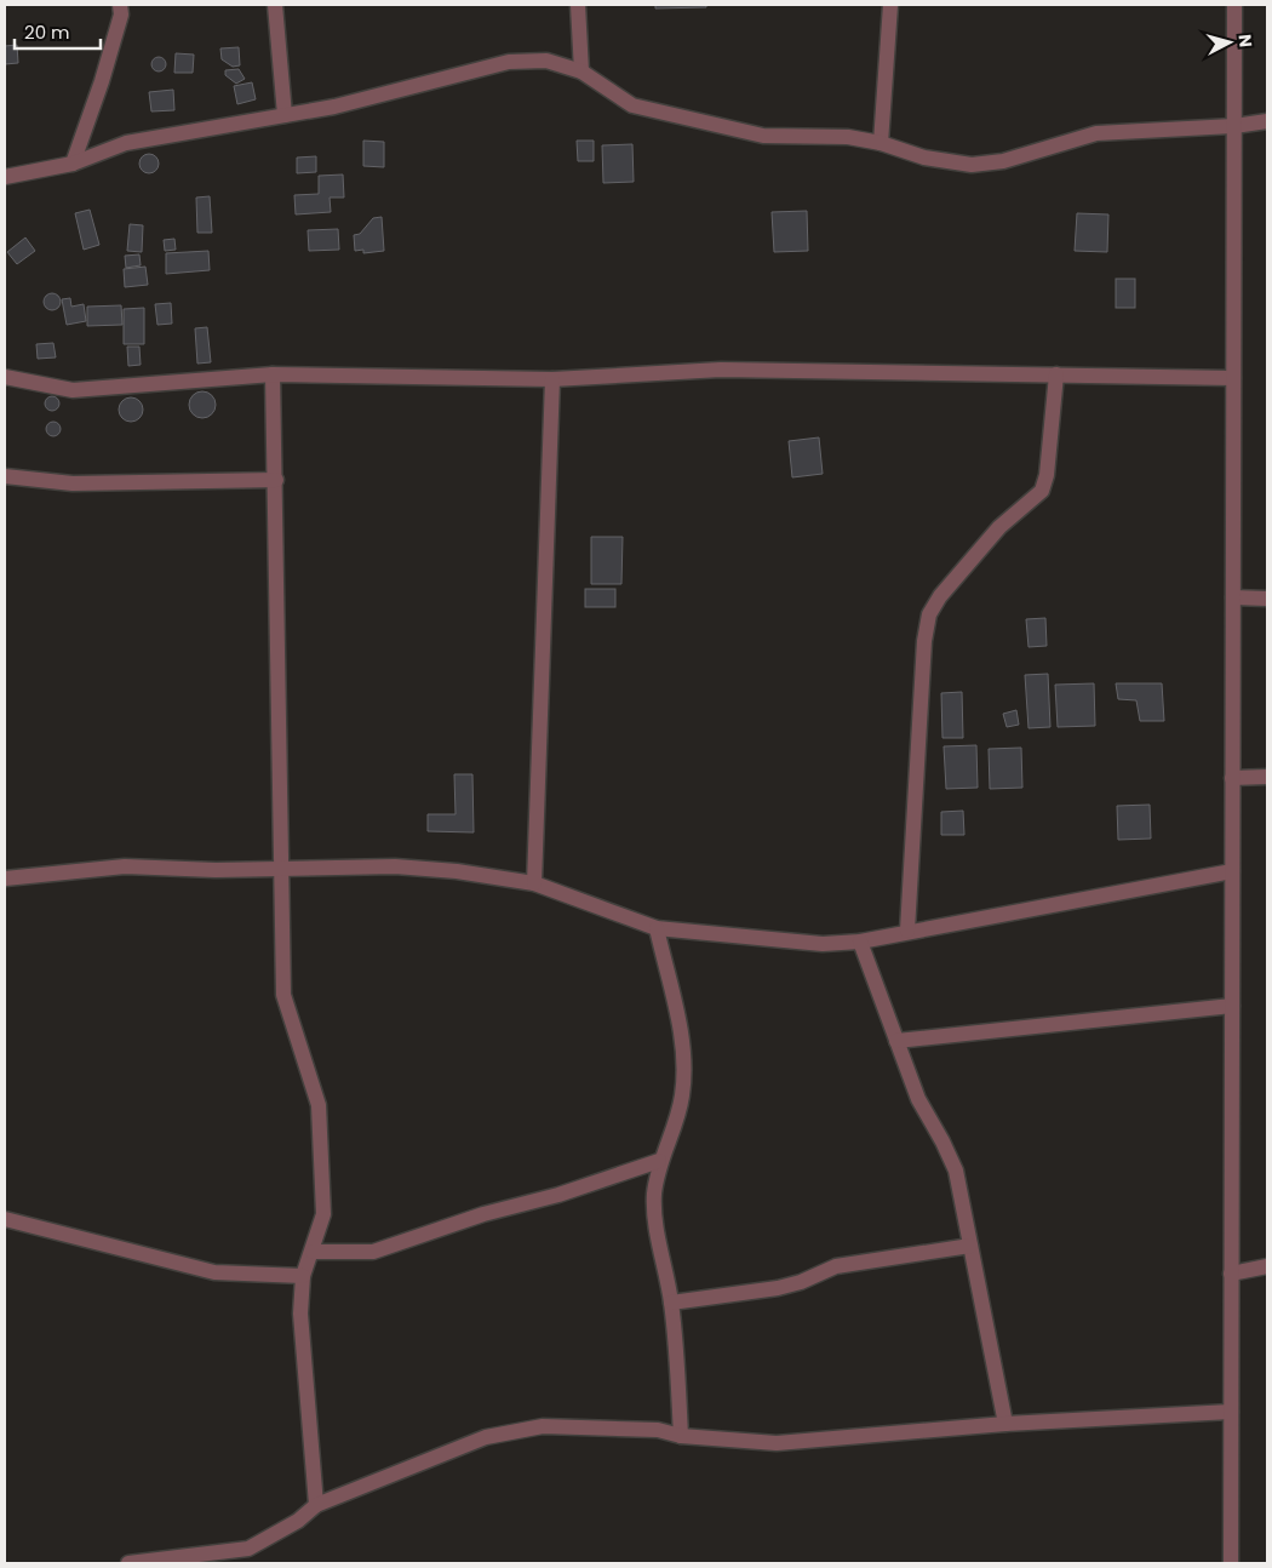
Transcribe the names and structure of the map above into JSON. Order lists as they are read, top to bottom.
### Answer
{
  "scale_bar": "20 m",
  "north": "right"
}
